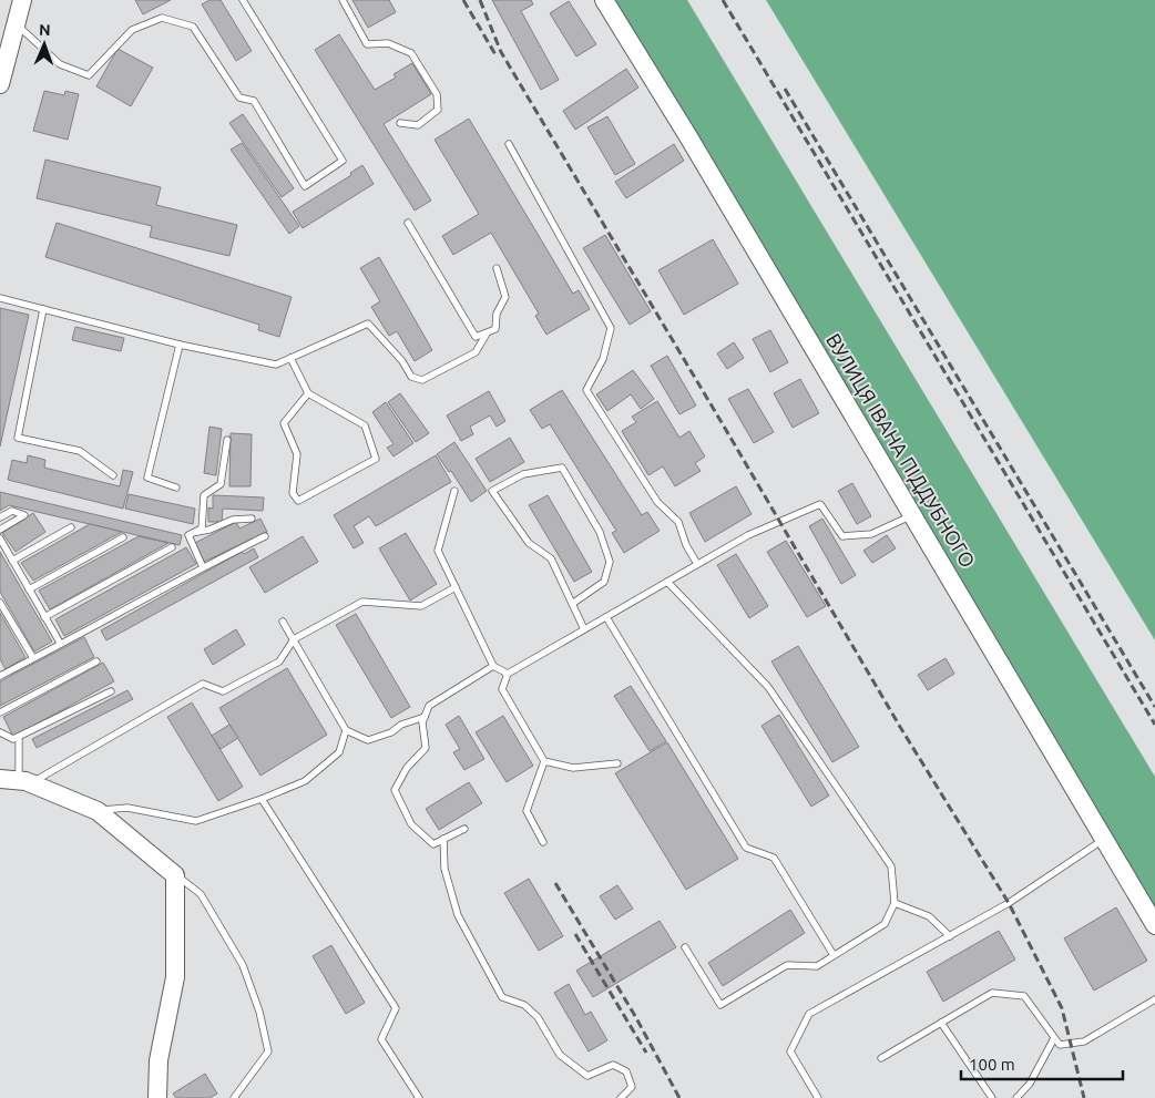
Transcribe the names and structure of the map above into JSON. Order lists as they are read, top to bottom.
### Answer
{
  "streets": {
    "street": ["ВУЛИЦЯ ІВАНА ПІДДУБНОГО"]
  },
  "scale_bar": "100 m",
  "north": "top"
}
